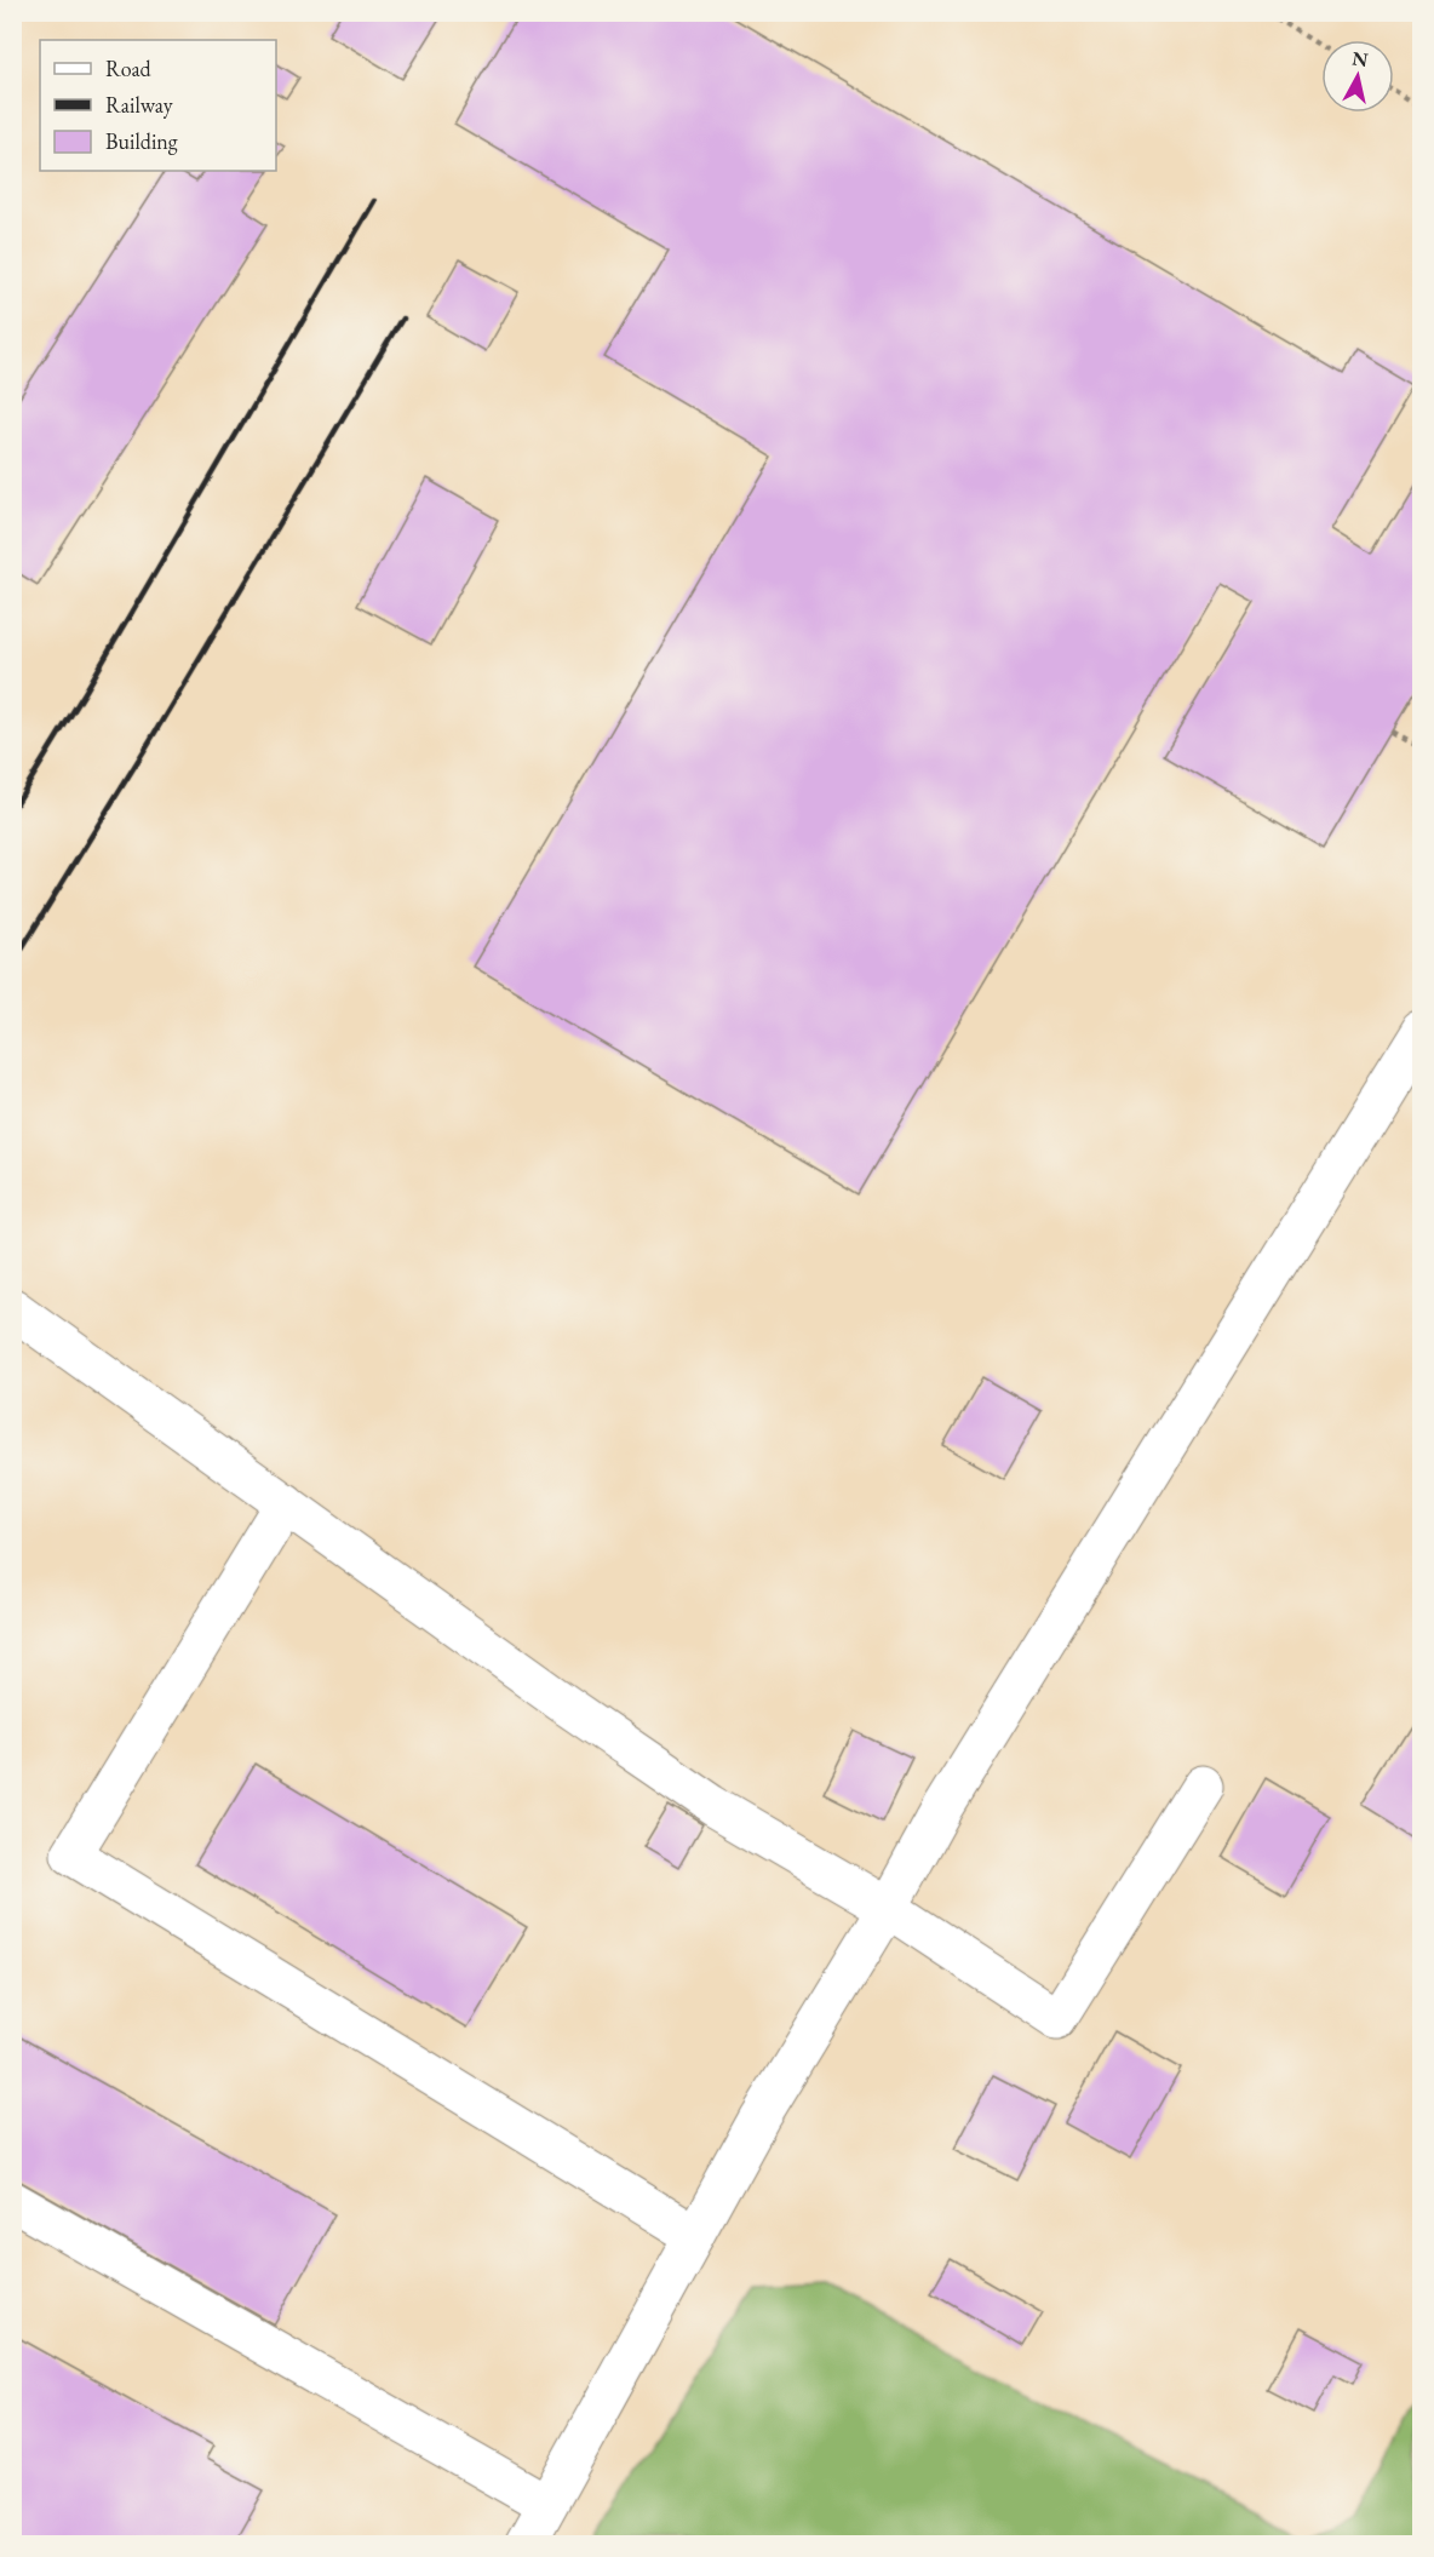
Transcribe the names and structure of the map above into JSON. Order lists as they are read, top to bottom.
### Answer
{
  "legend": ["Road", "Railway", "Building"],
  "north": "top"
}
